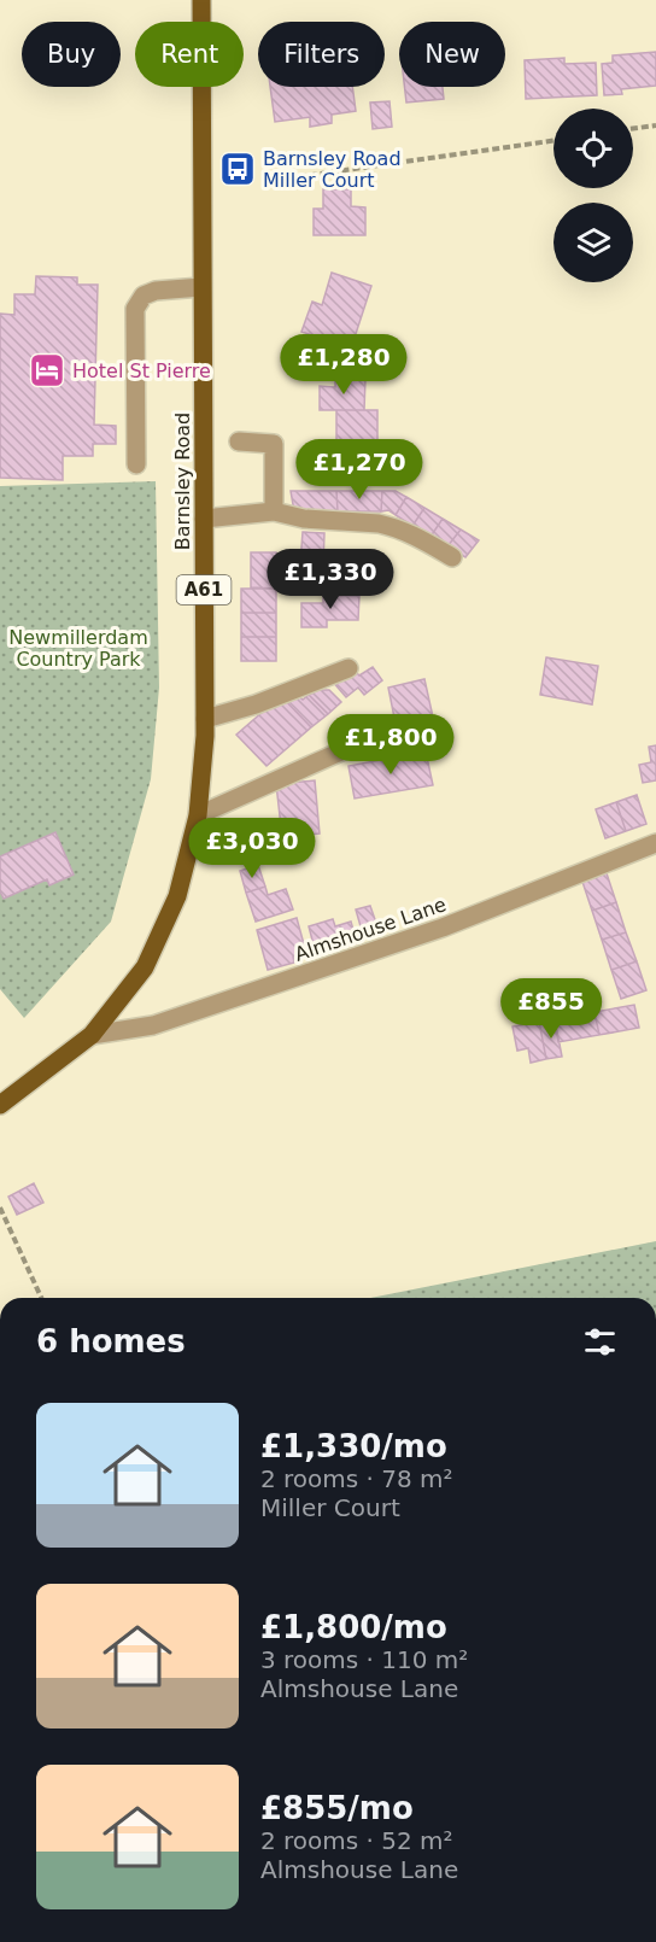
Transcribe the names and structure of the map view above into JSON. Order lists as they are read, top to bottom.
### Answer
{
  "streets": {
    "main road": ["Barnsley Road", "A61"],
    "street": ["Almshouse Lane"]
  },
  "crossings": [
    ["Barnsley Road", "Almshouse Lane"]
  ],
  "parks": ["Newmillerdam Country Park"],
  "places": {
    "bus stop": ["Barnsley Road Miller Court"],
    "hotel": ["Hotel St Pierre"]
  },
  "page": {
    "chip": [
      "Buy",
      "Rent",
      "Filters",
      "New"
    ],
    "price": [
      "£1,280",
      "£1,270",
      "£1,330",
      "£1,800",
      "£3,030",
      "£855"
    ],
    "heading": "6 homes",
    "list": [
      {
        "name": "£1,330/mo",
        "note": "2 rooms · 78 m² · Miller Court"
      },
      {
        "name": "£1,800/mo",
        "note": "3 rooms · 110 m² · Almshouse Lane"
      },
      {
        "name": "£855/mo",
        "note": "2 rooms · 52 m² · Almshouse Lane"
      }
    ]
  }
}
